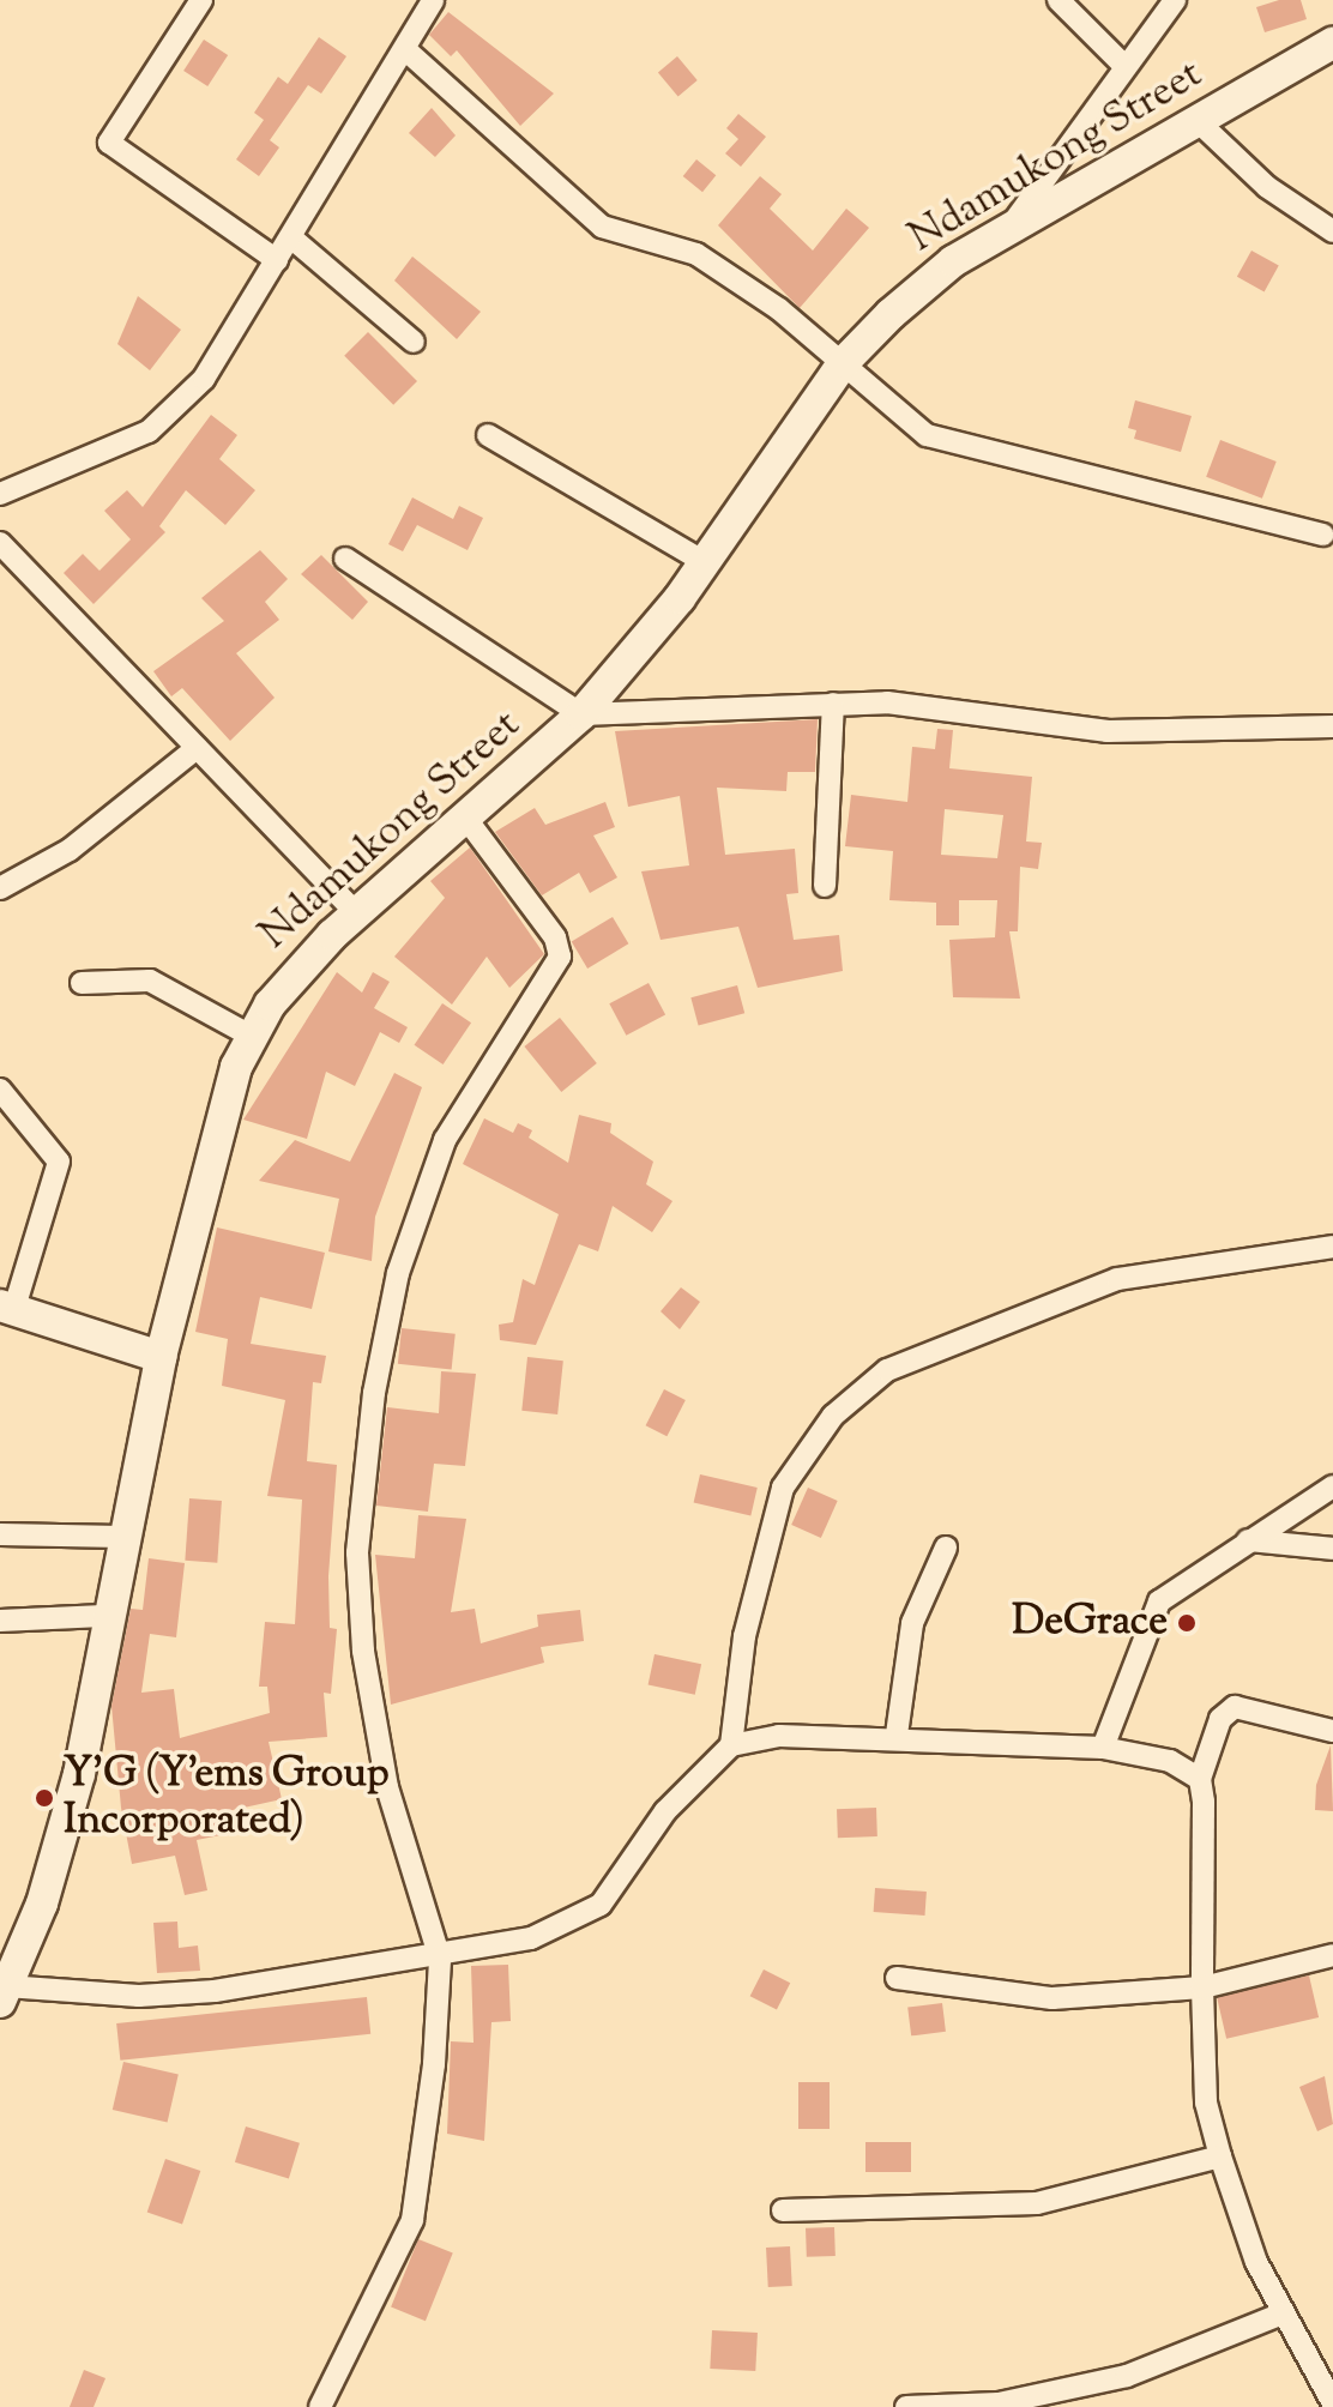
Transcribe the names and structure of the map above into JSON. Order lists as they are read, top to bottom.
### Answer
{
  "streets": {
    "main road": ["Ndamukong Street"]
  },
  "places": ["DeGrace", "Y'G (Y'ems Group Incorporated)"]
}
